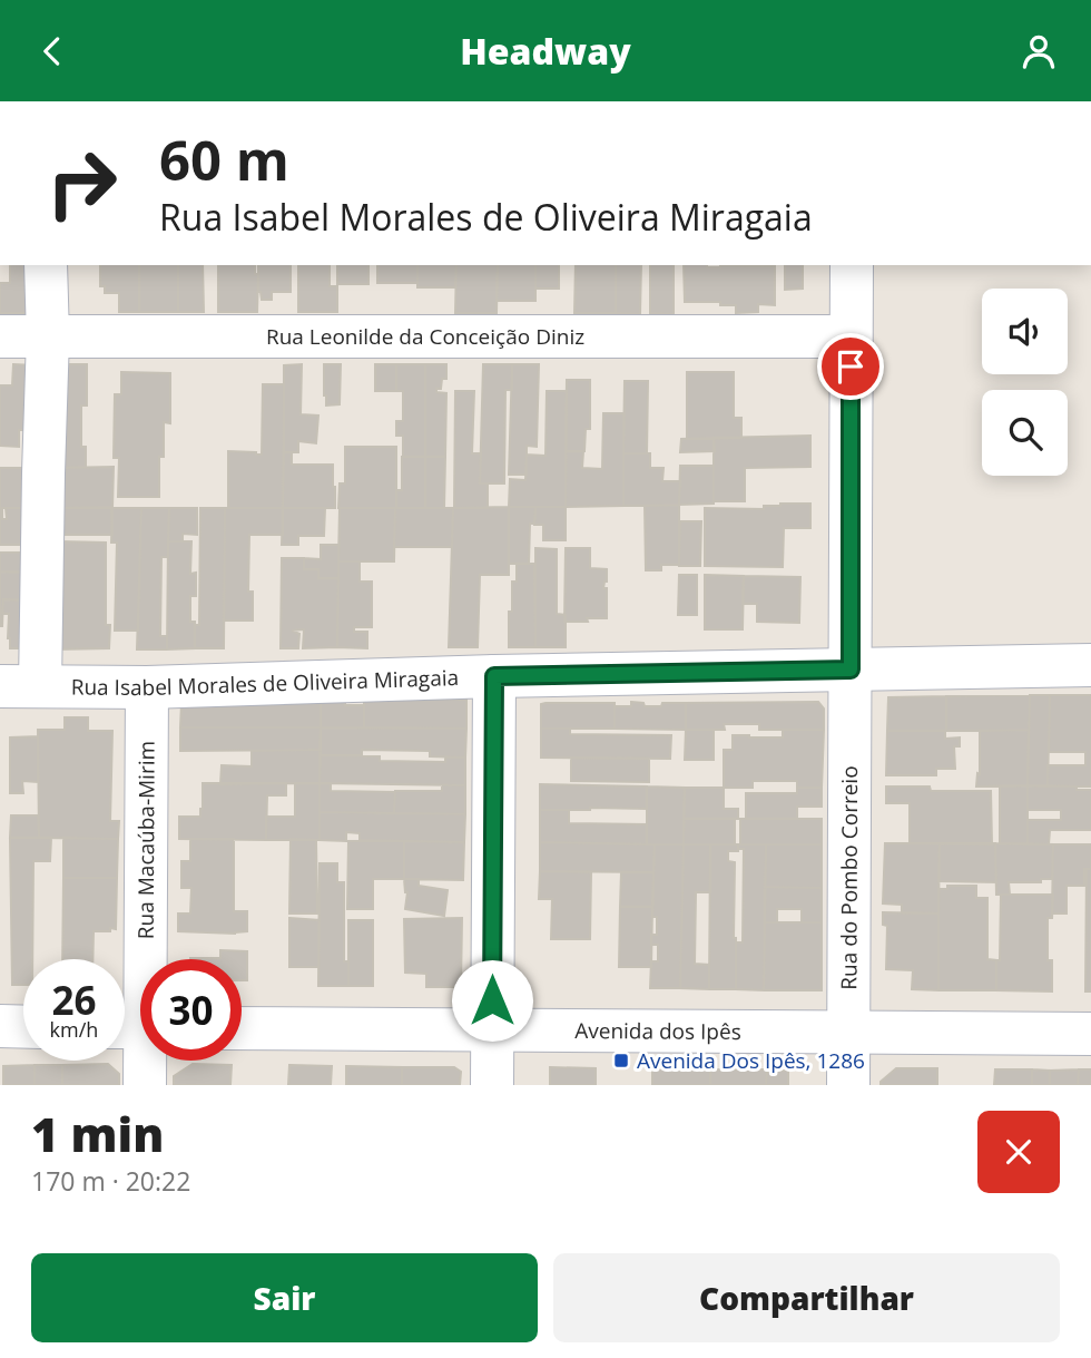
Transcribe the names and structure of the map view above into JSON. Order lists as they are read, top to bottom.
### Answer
{
  "streets": {
    "street": [
      "Rua Leonilde da Conceição Diniz",
      "Rua Isabel Morales de Oliveira Miragaia",
      "Rua Macaúba-Mirim",
      "Rua do Pombo Correio",
      "Avenida dos Ipês"
    ]
  },
  "crossings": [
    ["Rua Leonilde da Conceição Diniz", "Rua do Pombo Correio"],
    ["Rua Isabel Morales de Oliveira Miragaia", "Rua Macaúba-Mirim"],
    ["Rua Isabel Morales de Oliveira Miragaia", "Rua do Pombo Correio"],
    ["Rua do Pombo Correio", "Avenida dos Ipês"]
  ],
  "places": {
    "transit": ["Avenida Dos Ipês, 1286"]
  },
  "page": {
    "header": "Headway",
    "turn": ["60 m", "Rua Isabel Morales de Oliveira Miragaia"],
    "speed": "26 km/h",
    "limit": "30",
    "heading": ["1 min", "170 m · 20:22"],
    "buttons": ["Sair", "Compartilhar"]
  }
}
